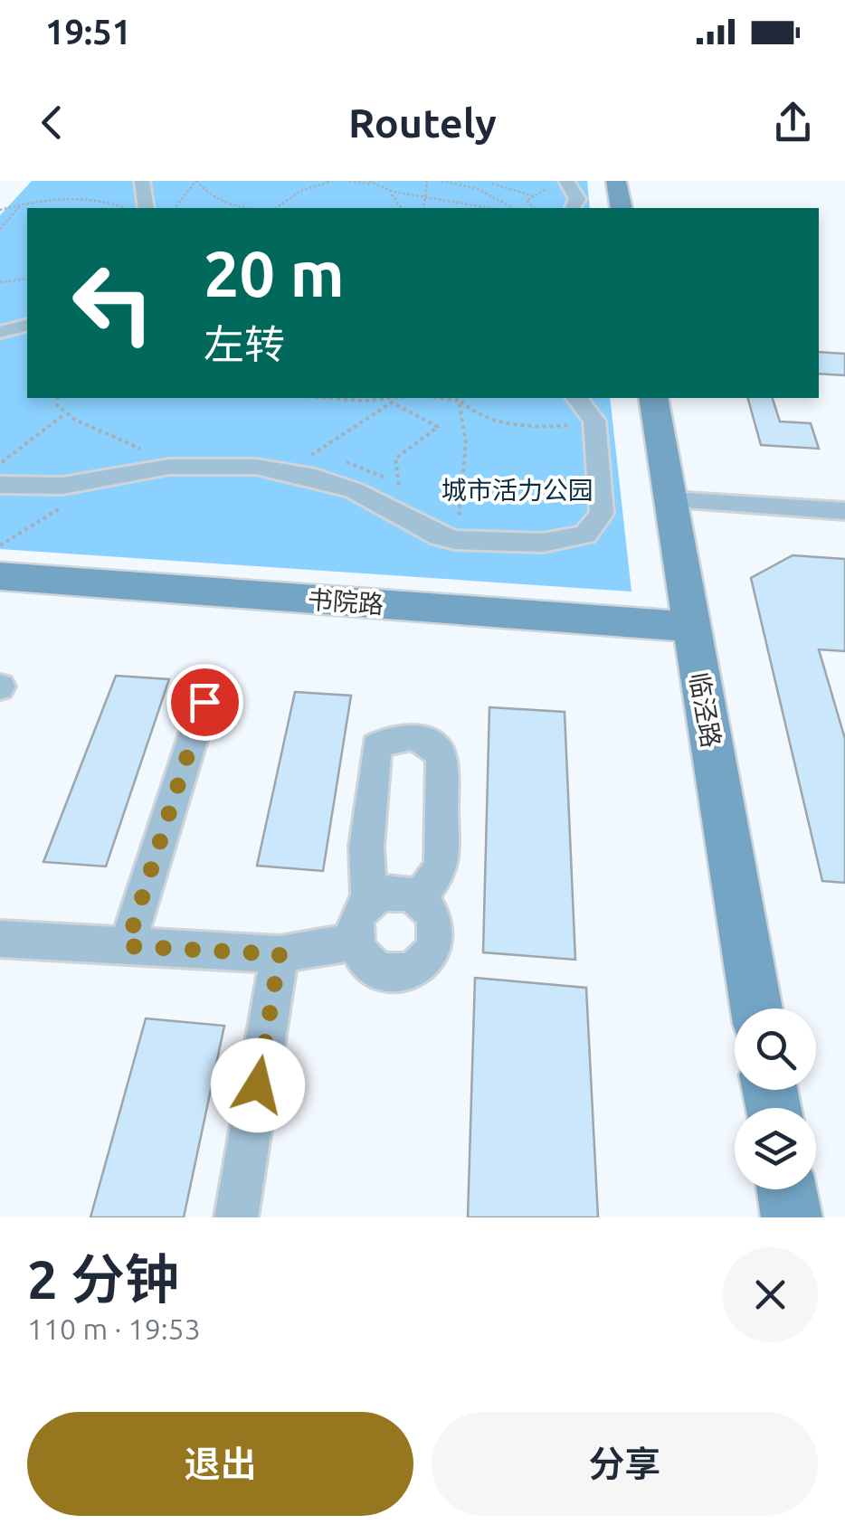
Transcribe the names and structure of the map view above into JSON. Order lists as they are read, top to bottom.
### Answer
{
  "streets": {
    "street": ["书院路", "临泾路"]
  },
  "crossings": [
    ["书院路", "临泾路"]
  ],
  "parks": ["城市活力公园"],
  "page": {
    "status": "19:51",
    "header": "Routely",
    "turn": ["20 m", "左转"],
    "heading": ["2 分钟", "110 m · 19:53"],
    "buttons": ["退出", "分享"]
  }
}
